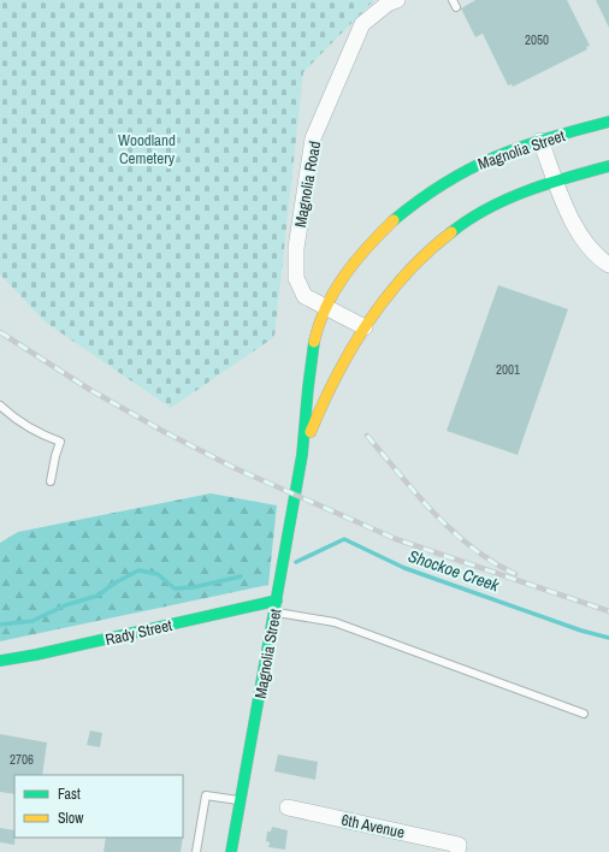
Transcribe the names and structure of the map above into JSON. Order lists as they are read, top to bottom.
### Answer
{
  "streets": {
    "main road": ["Magnolia Street", "Rady Street"],
    "street": ["Magnolia Road", "6th Avenue"]
  },
  "crossings": [
    ["Magnolia Street", "Magnolia Road"],
    ["Magnolia Street", "Rady Street"]
  ],
  "water": ["Shockoe Creek"],
  "parks": ["Woodland Cemetery"],
  "house_numbers": ["2050", "2001", "2706"],
  "legend": ["Fast", "Slow"]
}
